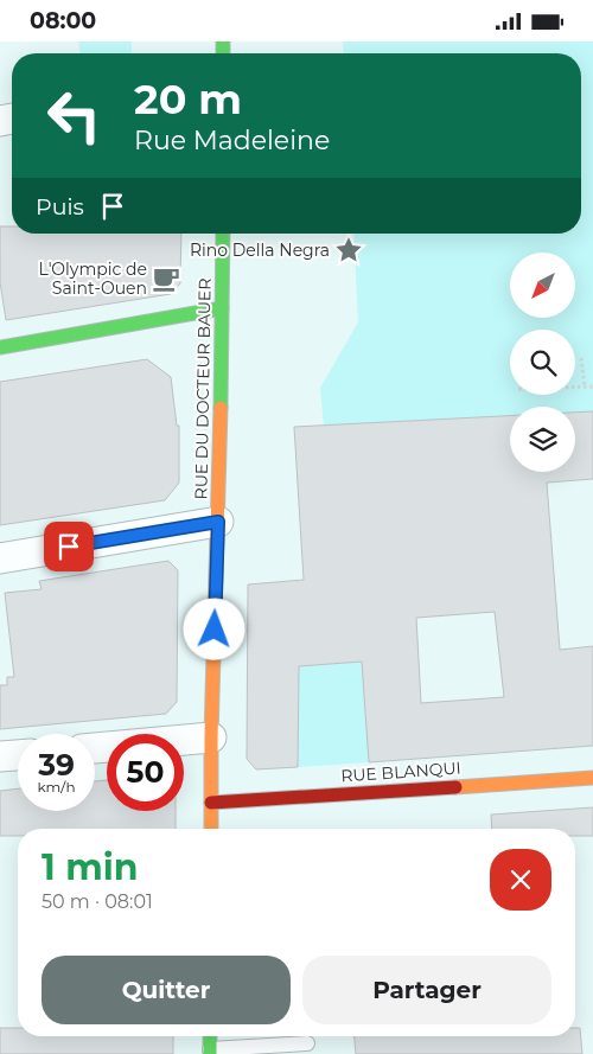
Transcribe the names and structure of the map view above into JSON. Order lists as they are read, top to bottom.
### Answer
{
  "streets": {
    "main road": ["RUE DU DOCTEUR BAUER", "RUE BLANQUI"]
  },
  "crossings": [
    ["RUE DU DOCTEUR BAUER", "RUE BLANQUI"]
  ],
  "places": {
    "place": ["Rino Della Negra"],
    "cafe": ["L'Olympic de Saint-Ouen"]
  },
  "north": "bottom left",
  "page": {
    "status": "08:00",
    "turn": ["20 m", "Rue Madeleine"],
    "then": "Puis",
    "speed": "39 km/h",
    "limit": "50",
    "heading": ["1 min", "50 m · 08:01"],
    "buttons": ["Quitter", "Partager"]
  }
}
